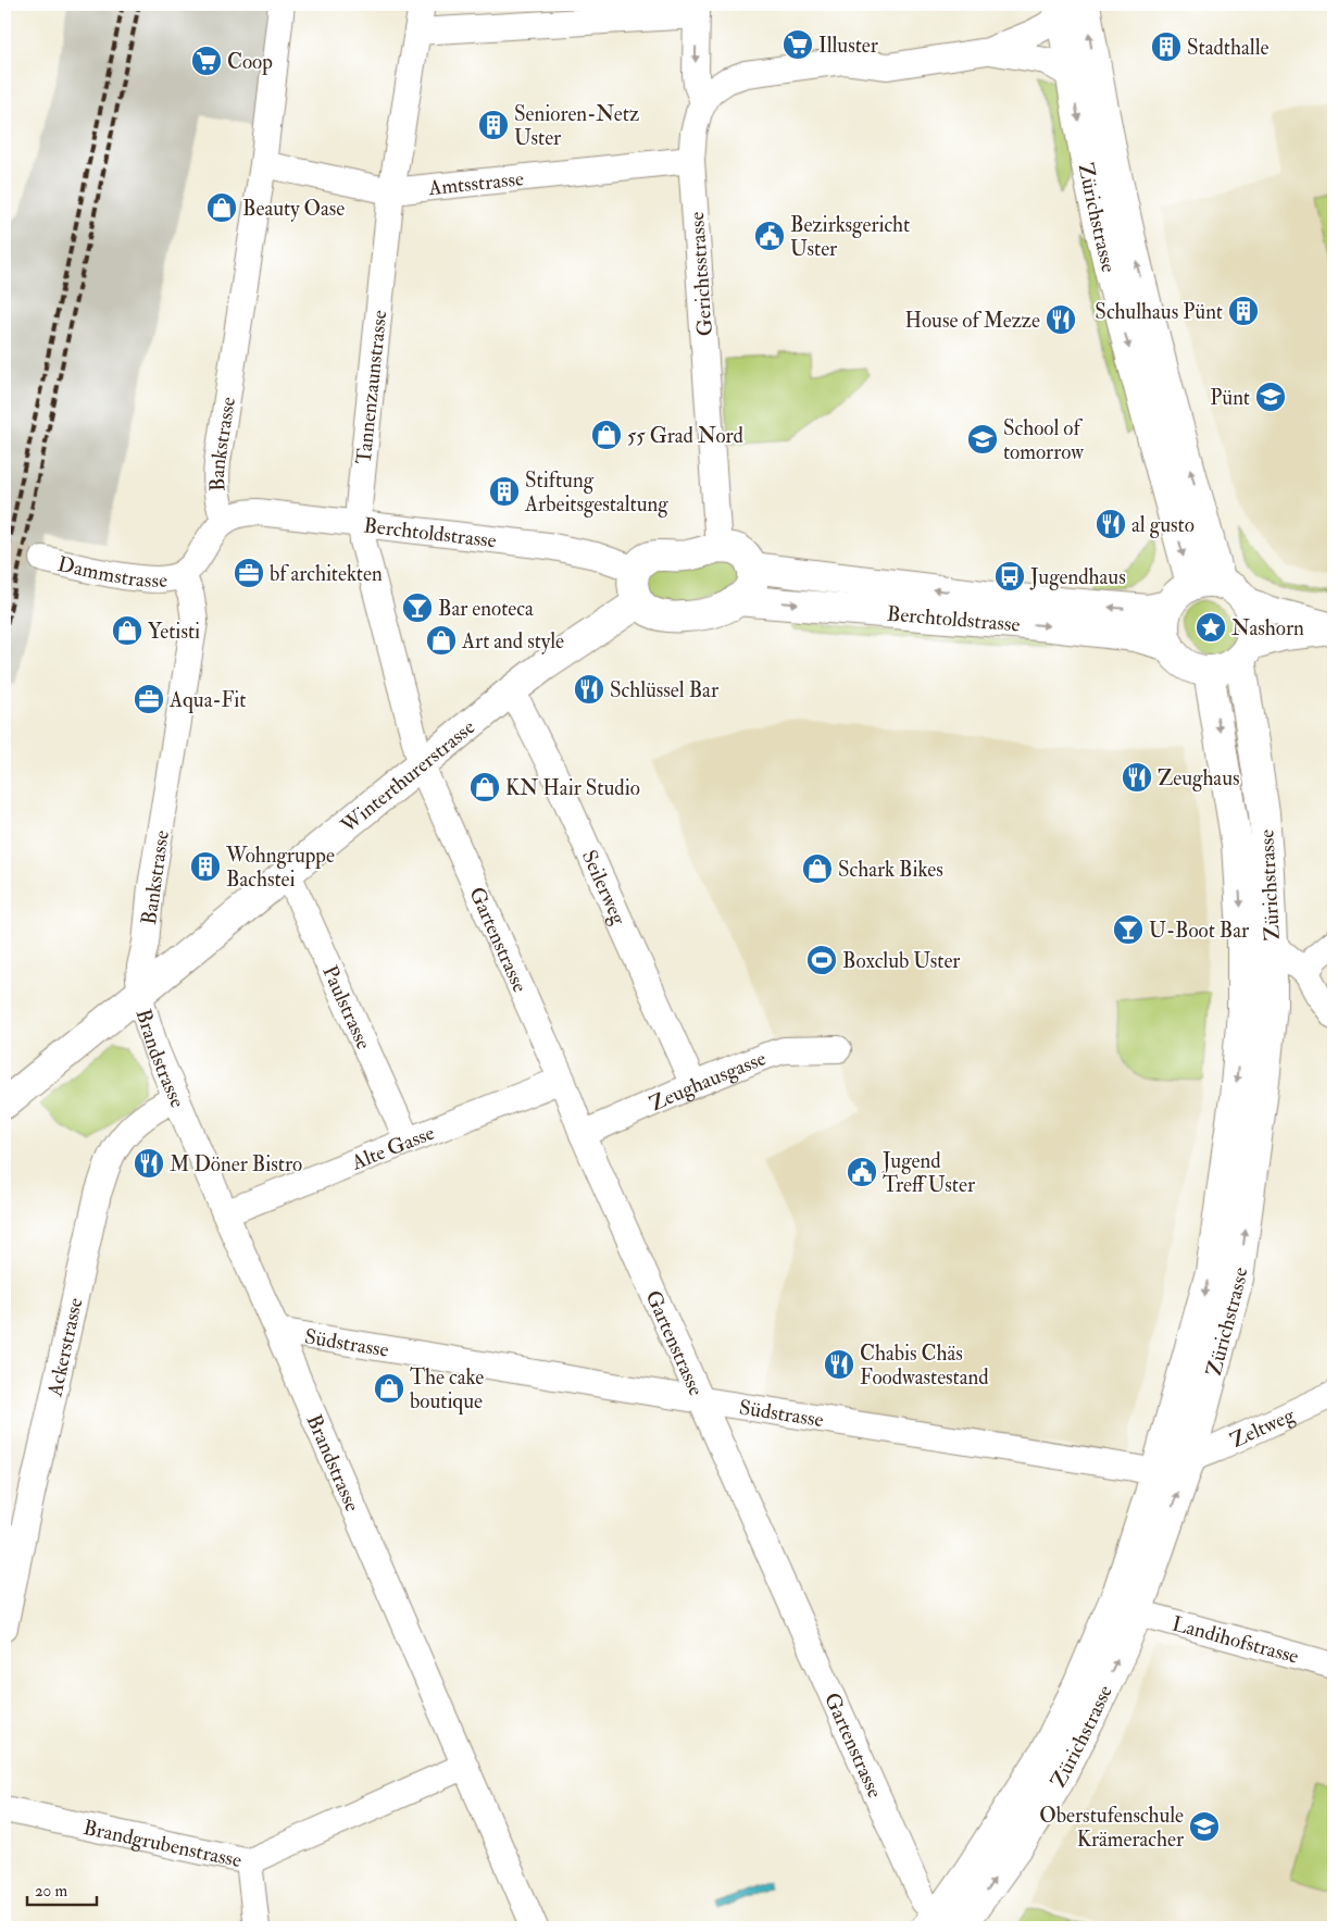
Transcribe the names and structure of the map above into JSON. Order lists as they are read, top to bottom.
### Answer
{
  "streets": {
    "main road": ["Zürichstrasse", "Berchtoldstrasse", "Winterthurerstrasse"],
    "street": [
      "Amtsstrasse",
      "Gerichtsstrasse",
      "Tannenzaunstrasse",
      "Bankstrasse",
      "Dammstrasse",
      "Seilerweg",
      "Gartenstrasse",
      "Paulstrasse",
      "Brandstrasse",
      "Zeughausgasse",
      "Alte Gasse",
      "Südstrasse",
      "Ackerstrasse",
      "Zeltweg",
      "Landihofstrasse",
      "Brandgrubenstrasse"
    ]
  },
  "crossings": [
    ["Amtsstrasse", "Gerichtsstrasse"],
    ["Amtsstrasse", "Tannenzaunstrasse"],
    ["Amtsstrasse", "Bankstrasse"],
    ["Zürichstrasse", "Berchtoldstrasse"],
    ["Zürichstrasse", "Gartenstrasse"],
    ["Zürichstrasse", "Südstrasse"],
    ["Zürichstrasse", "Zeltweg"],
    ["Zürichstrasse", "Landihofstrasse"],
    ["Tannenzaunstrasse", "Berchtoldstrasse"],
    ["Tannenzaunstrasse", "Winterthurerstrasse"],
    ["Tannenzaunstrasse", "Gartenstrasse"],
    ["Bankstrasse", "Berchtoldstrasse"],
    ["Bankstrasse", "Dammstrasse"],
    ["Bankstrasse", "Winterthurerstrasse"],
    ["Bankstrasse", "Brandstrasse"],
    ["Winterthurerstrasse", "Seilerweg"],
    ["Winterthurerstrasse", "Gartenstrasse"],
    ["Winterthurerstrasse", "Paulstrasse"],
    ["Winterthurerstrasse", "Brandstrasse"],
    ["Seilerweg", "Zeughausgasse"],
    ["Gartenstrasse", "Zeughausgasse"],
    ["Gartenstrasse", "Alte Gasse"],
    ["Gartenstrasse", "Südstrasse"],
    ["Paulstrasse", "Alte Gasse"],
    ["Brandstrasse", "Alte Gasse"],
    ["Brandstrasse", "Südstrasse"],
    ["Brandstrasse", "Ackerstrasse"],
    ["Brandstrasse", "Brandgrubenstrasse"]
  ],
  "places": {
    "supermarket": ["Illuster", "Coop"],
    "building": [
      "Stadthalle",
      "Senioren-Netz Uster",
      "Schulhaus Pünt",
      "Stiftung Arbeitsgestaltung",
      "Wohngruppe Bachstei"
    ],
    "shop": [
      "Beauty Oase",
      "55 Grad Nord",
      "Yetisti",
      "Art and style",
      "KN Hair Studio",
      "Schark Bikes",
      "The cake boutique"
    ],
    "public building": ["Bezirksgericht Uster", "Jugend Treff Uster"],
    "restaurant": [
      "House of Mezze",
      "al gusto",
      "Schlüssel Bar",
      "Zeughaus",
      "M Döner Bistro",
      "Chabis Chäs Foodwastestand"
    ],
    "school or university": ["Pünt", "School of tomorrow", "Oberstufenschule Krämeracher"],
    "office": ["bf architekten", "Aqua-Fit"],
    "bus stop": ["Jugendhaus"],
    "bar": ["Bar enoteca", "U-Boot Bar"],
    "place": ["Nashorn"],
    "sports": ["Boxclub Uster"]
  },
  "scale_bar": "20 m"
}
